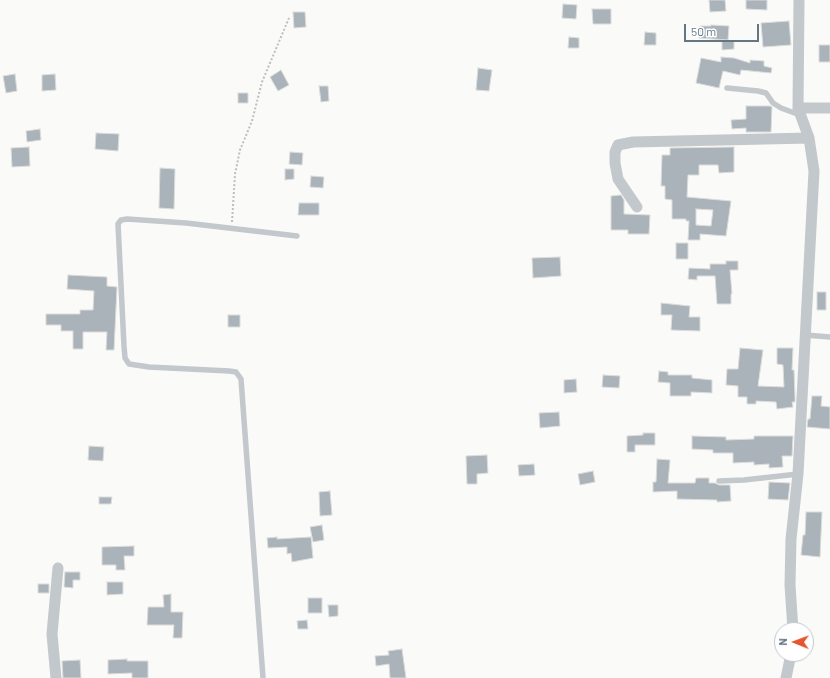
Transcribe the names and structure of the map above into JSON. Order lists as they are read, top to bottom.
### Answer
{
  "scale_bar": "50 m",
  "north": "left"
}
